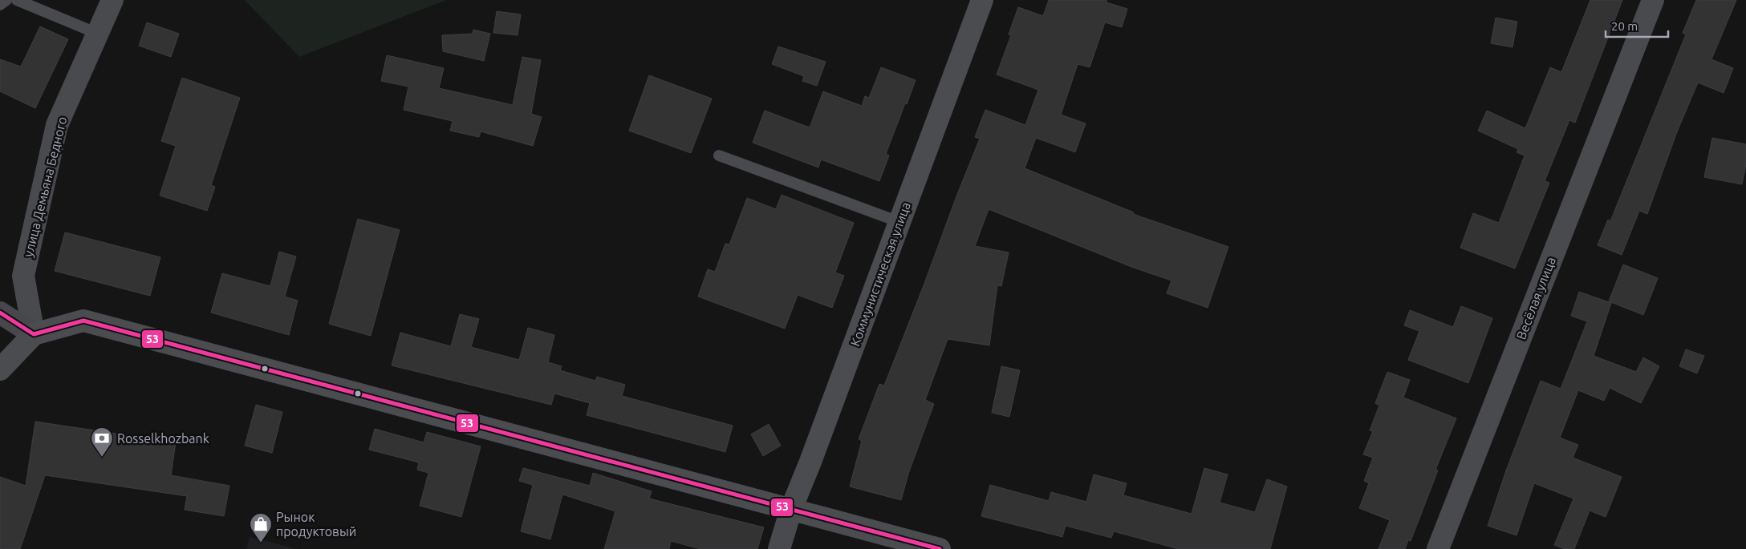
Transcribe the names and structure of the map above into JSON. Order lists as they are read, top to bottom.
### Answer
{
  "streets": {
    "main road": ["Коммунистическая улица"],
    "street": ["улица Демьяна Бедного", "Весёлая улица"]
  },
  "places": {
    "bank": ["Rosselkhozbank"],
    "shop": ["Рынок продуктовый"]
  },
  "lines": ["transit line 53"],
  "scale_bar": "20 m"
}
